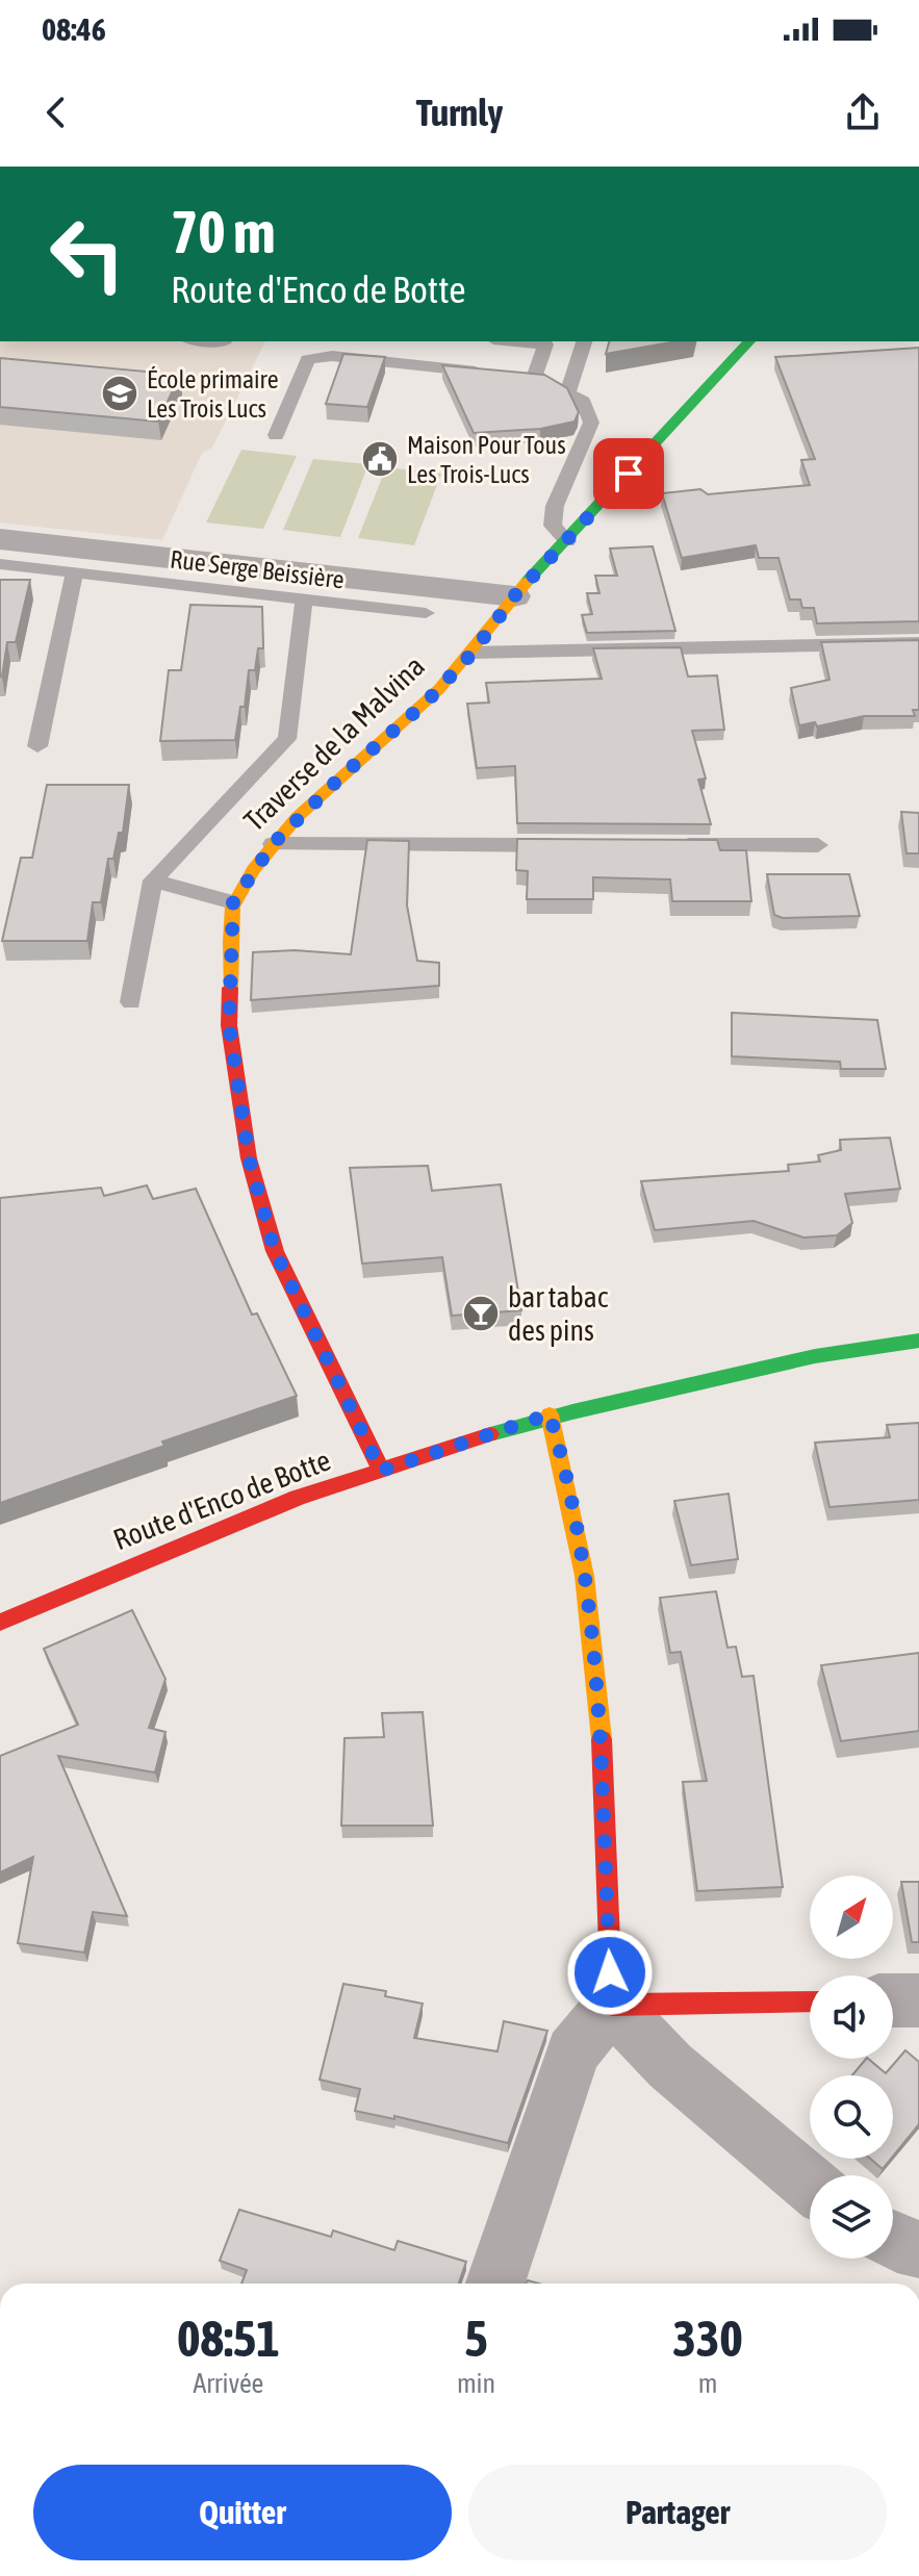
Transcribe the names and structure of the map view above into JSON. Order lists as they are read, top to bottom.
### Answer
{
  "streets": {
    "street": ["Rue Serge Beissière", "Traverse de la Malvina", "Route d'Enco de Botte"]
  },
  "crossings": [
    ["Rue Serge Beissière", "Traverse de la Malvina"]
  ],
  "places": {
    "school or university": ["École primaire Les Trois Lucs"],
    "public building": ["Maison Pour Tous Les Trois-Lucs"],
    "bar": ["bar tabac des pins"]
  },
  "north": "top right",
  "page": {
    "status": "08:46",
    "header": "Turnly",
    "turn": ["70 m", "Route d'Enco de Botte"],
    "eta": [
      "08:51",
      "Arrivée",
      "5",
      "min",
      "330",
      "m"
    ],
    "buttons": ["Quitter", "Partager"]
  }
}
